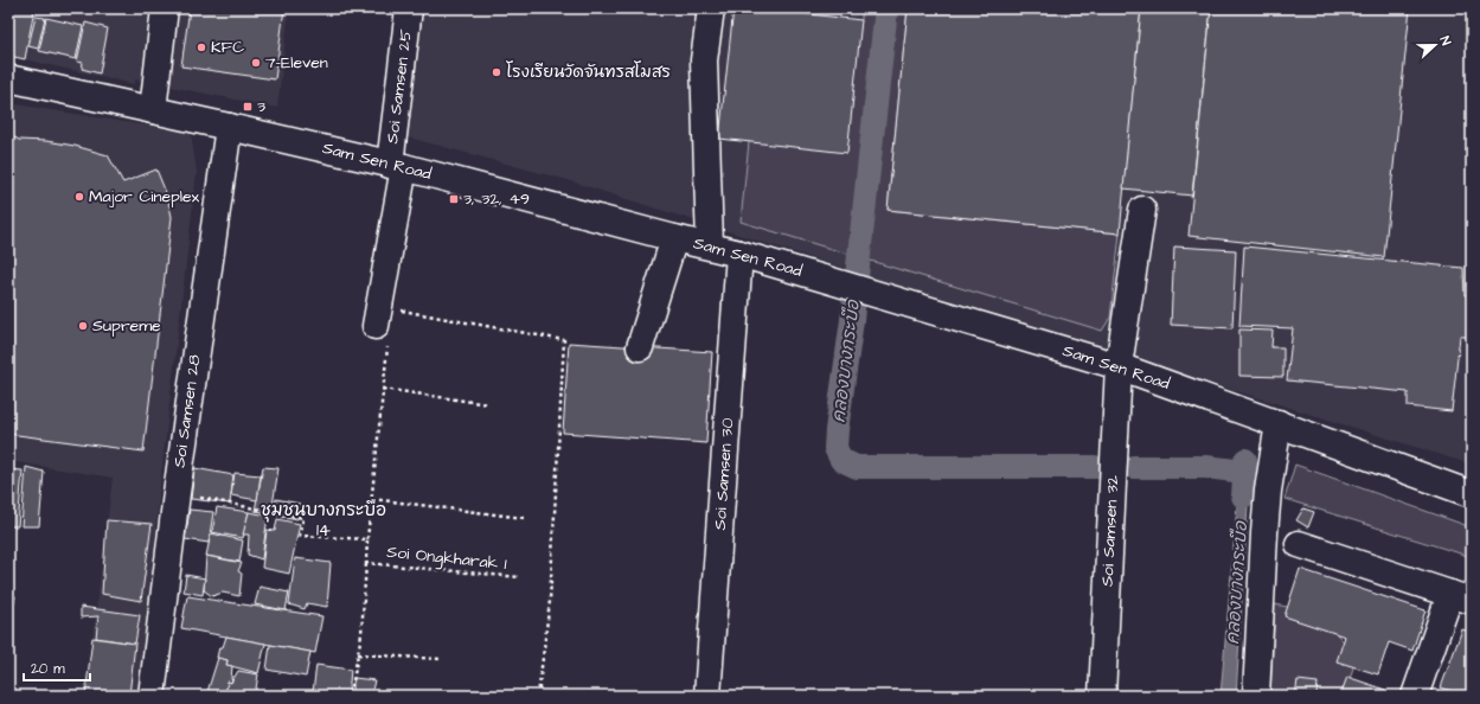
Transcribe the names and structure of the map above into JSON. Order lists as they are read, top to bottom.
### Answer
{
  "streets": {
    "street": [
      "Soi Samsen 25",
      "Sam Sen Road",
      "Soi Samsen 28",
      "Soi Samsen 30",
      "Soi Samsen 32"
    ],
    "path": ["Soi Ongkharak 1"]
  },
  "crossings": [
    ["Soi Samsen 25", "Sam Sen Road"],
    ["Sam Sen Road", "Soi Samsen 28"],
    ["Sam Sen Road", "Soi Samsen 30"],
    ["Sam Sen Road", "Soi Samsen 32"]
  ],
  "districts": ["ชุมชนบางกระบือ 14"],
  "water": ["คลองบางกระบือ"],
  "places": {
    "other": [
      "KFC",
      "7-Eleven",
      "โรงเรียนวัดจันทรสโมสร",
      "Major Cineplex",
      "Supreme"
    ],
    "transit": ["3", "3, 32, 49"]
  },
  "scale_bar": "20 m",
  "north": "right"
}
